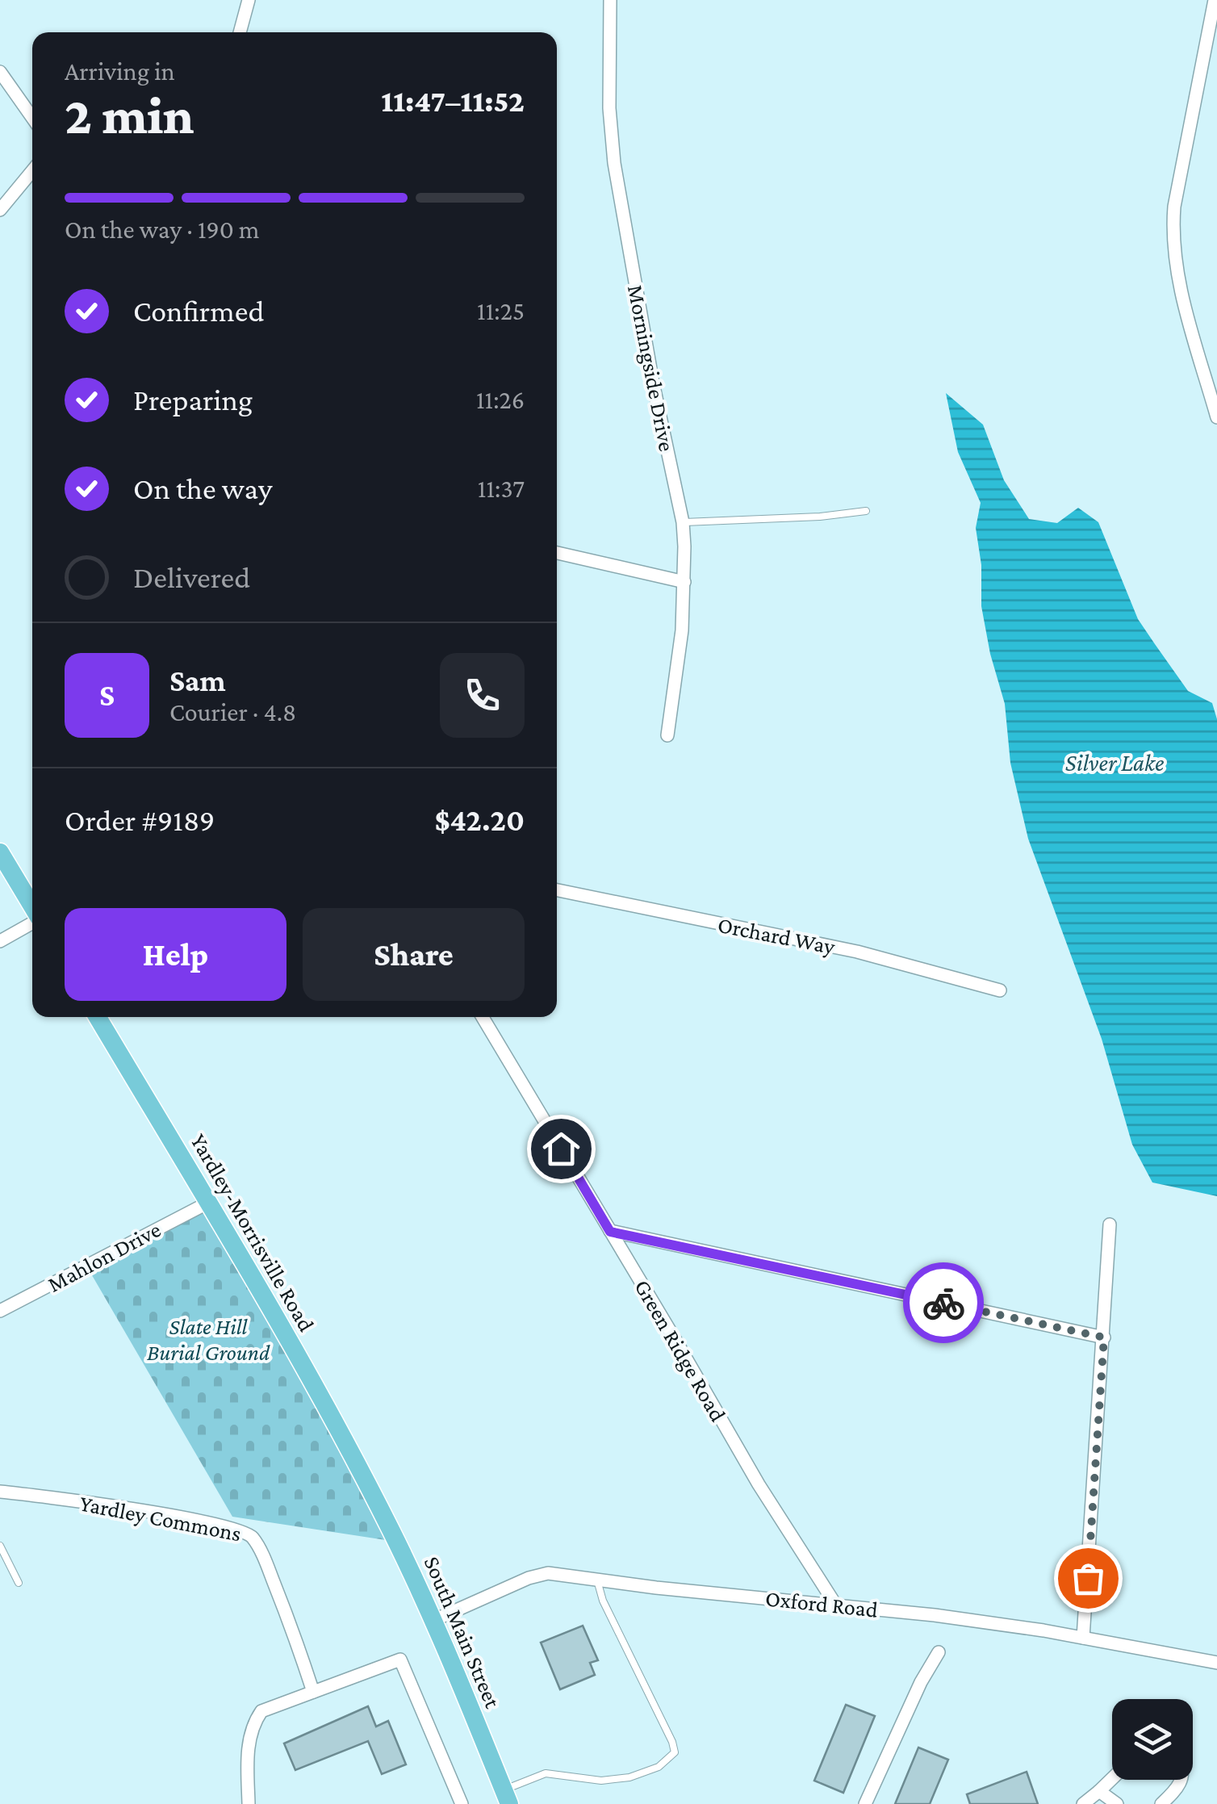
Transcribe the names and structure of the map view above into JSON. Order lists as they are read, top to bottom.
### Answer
{
  "streets": {
    "main road": ["Yardley-Morrisville Road", "South Main Street"],
    "street": [
      "Morningside Drive",
      "Orchard Way",
      "Mahlon Drive",
      "Green Ridge Road",
      "Yardley Commons",
      "Oxford Road"
    ]
  },
  "crossings": [
    ["Yardley-Morrisville Road", "Mahlon Drive"],
    ["Yardley-Morrisville Road", "South Main Street"],
    ["Green Ridge Road", "Oxford Road"],
    ["Oxford Road", "South Main Street"]
  ],
  "water": ["Silver Lake"],
  "parks": ["Slate Hill Burial Ground"],
  "page": {
    "heading": ["2 min", "Arriving in", "11:47–11:52"],
    "panel": [
      "Sam",
      "Courier · 4.8",
      "Order #9189",
      "$42.20"
    ],
    "bar": "On the way · 190 m",
    "list": [
      ["Confirmed", "11:25"],
      ["Preparing", "11:26"],
      ["On the way", "11:37"],
      "Delivered"
    ],
    "round": "S",
    "buttons": ["Help", "Share"]
  }
}
